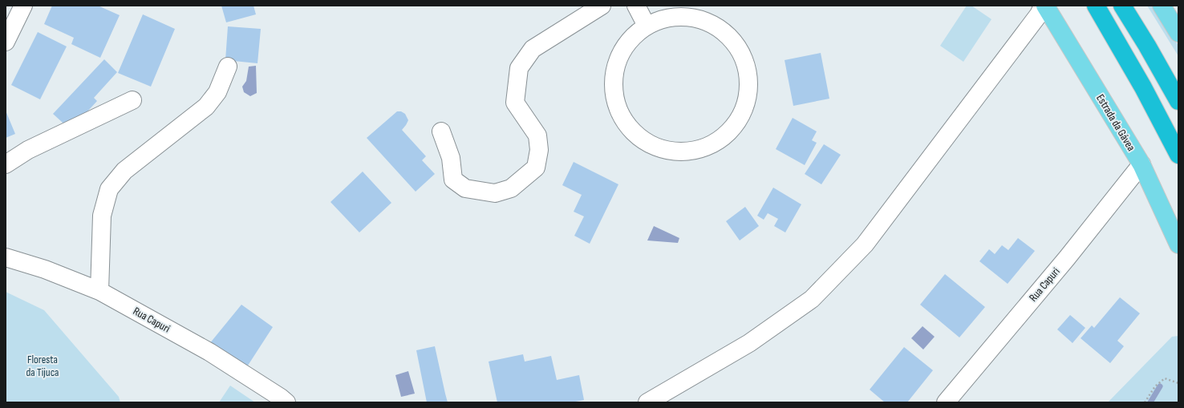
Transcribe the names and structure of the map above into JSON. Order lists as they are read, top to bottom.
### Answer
{
  "streets": {
    "main road": ["Estrada da Gávea"],
    "street": ["Rua Capuri"]
  },
  "crossings": [
    ["Estrada da Gávea", "Rua Capuri"]
  ],
  "parks": ["Floresta da Tijuca"]
}
